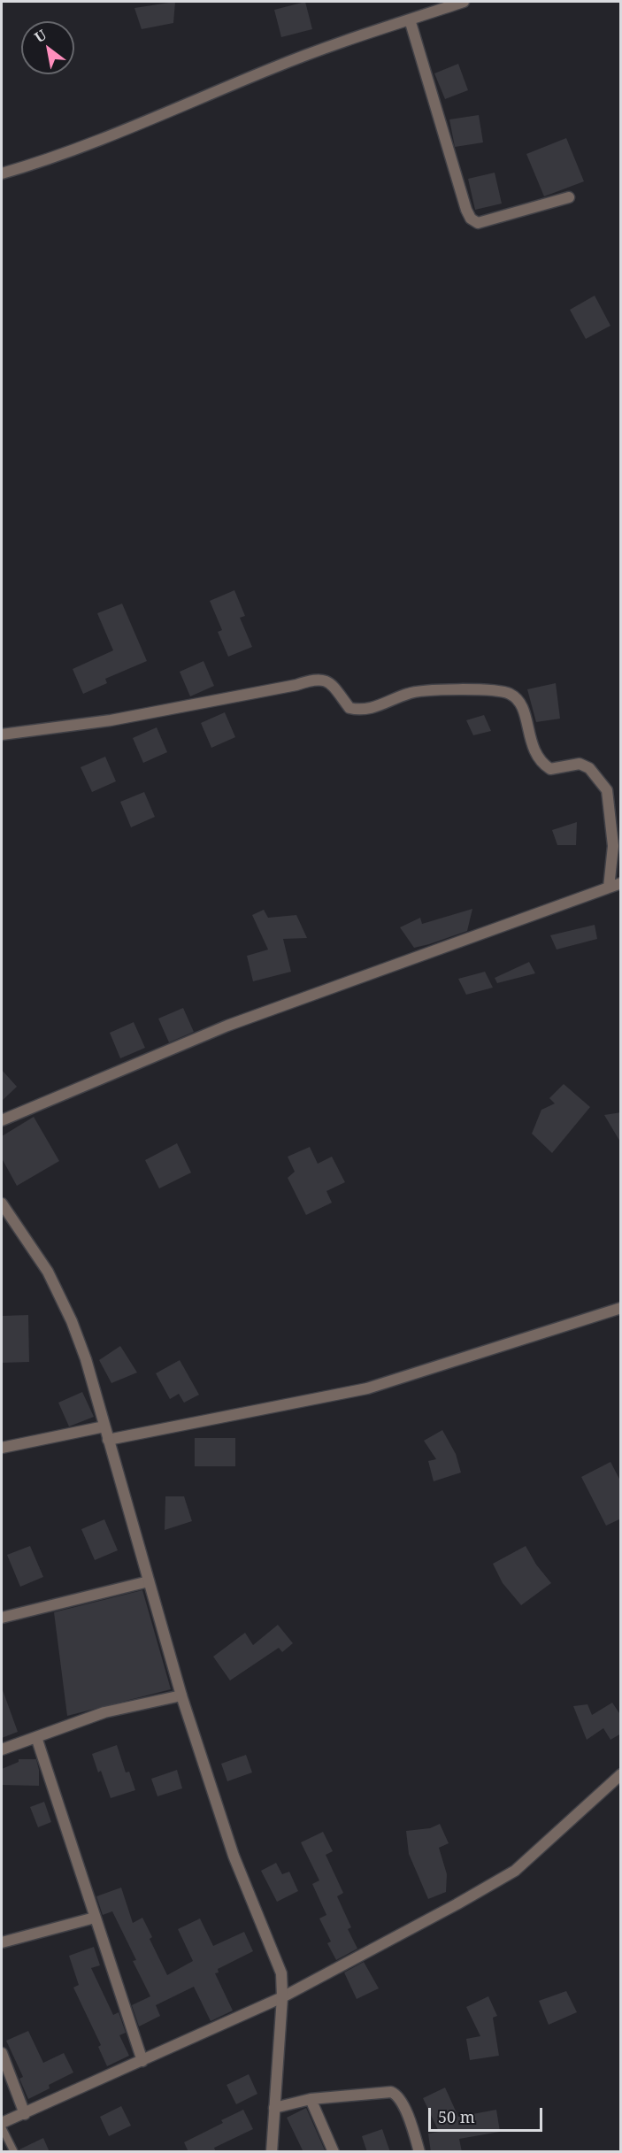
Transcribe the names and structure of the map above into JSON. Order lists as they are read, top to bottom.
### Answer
{
  "scale_bar": "50 m",
  "north": "top left"
}
